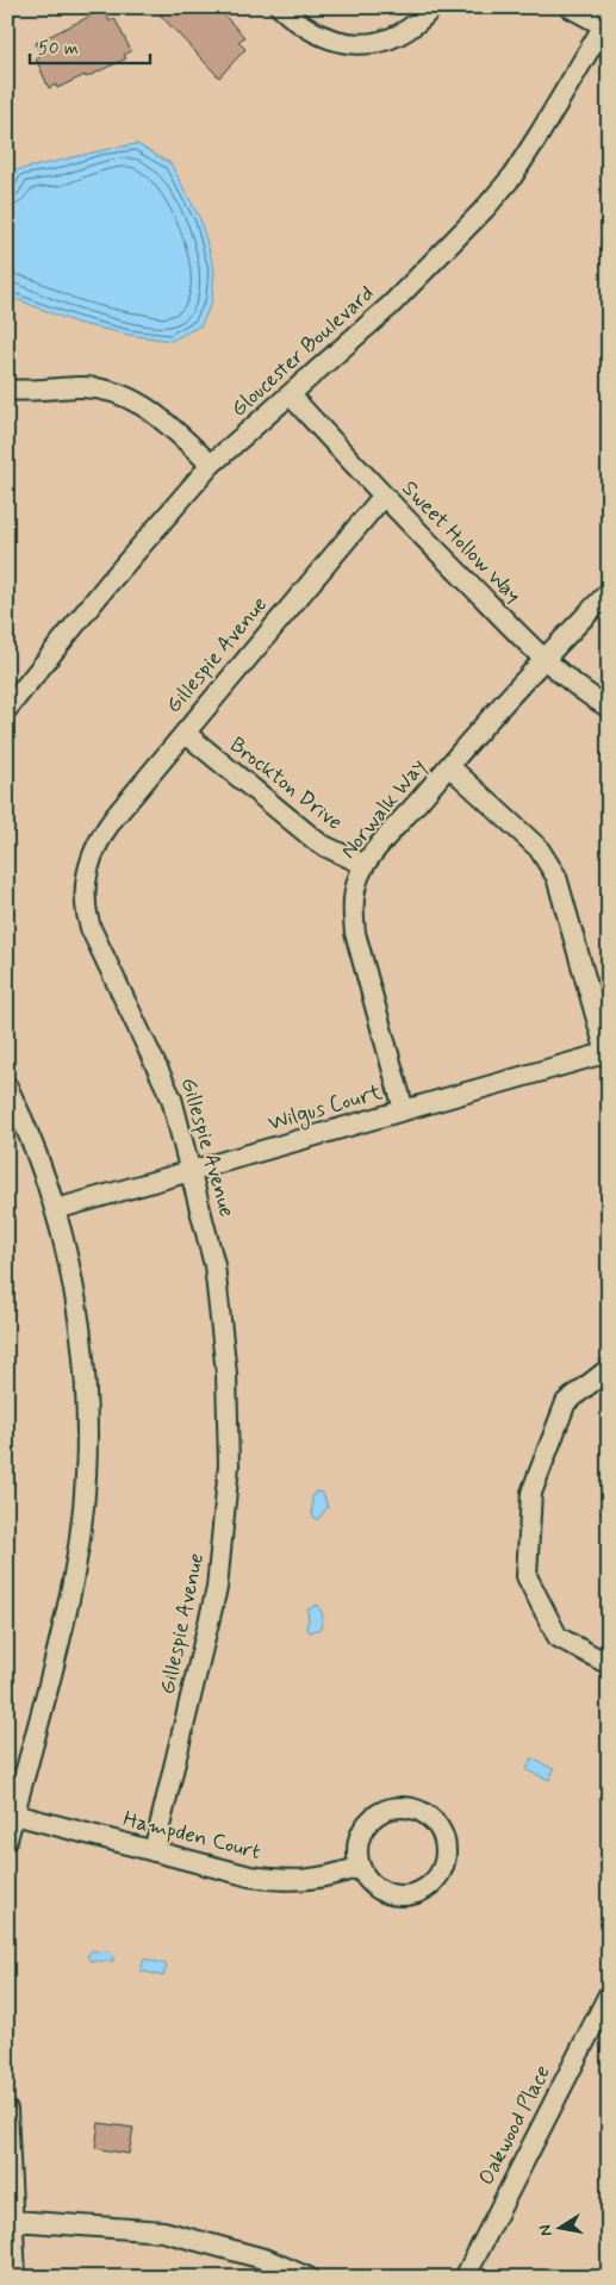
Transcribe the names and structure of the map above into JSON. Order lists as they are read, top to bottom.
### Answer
{
  "streets": {
    "street": [
      "Gloucester Boulevard",
      "Sweet Hollow Way",
      "Gillespie Avenue",
      "Brockton Drive",
      "Norwalk Way",
      "Wilgus Court",
      "Hampden Court",
      "Oakwood Place"
    ]
  },
  "crossings": [
    ["Gloucester Boulevard", "Sweet Hollow Way"],
    ["Sweet Hollow Way", "Gillespie Avenue"],
    ["Sweet Hollow Way", "Norwalk Way"],
    ["Gillespie Avenue", "Brockton Drive"],
    ["Gillespie Avenue", "Wilgus Court"],
    ["Gillespie Avenue", "Hampden Court"],
    ["Brockton Drive", "Norwalk Way"],
    ["Norwalk Way", "Wilgus Court"]
  ],
  "scale_bar": "50 m",
  "north": "left"
}
